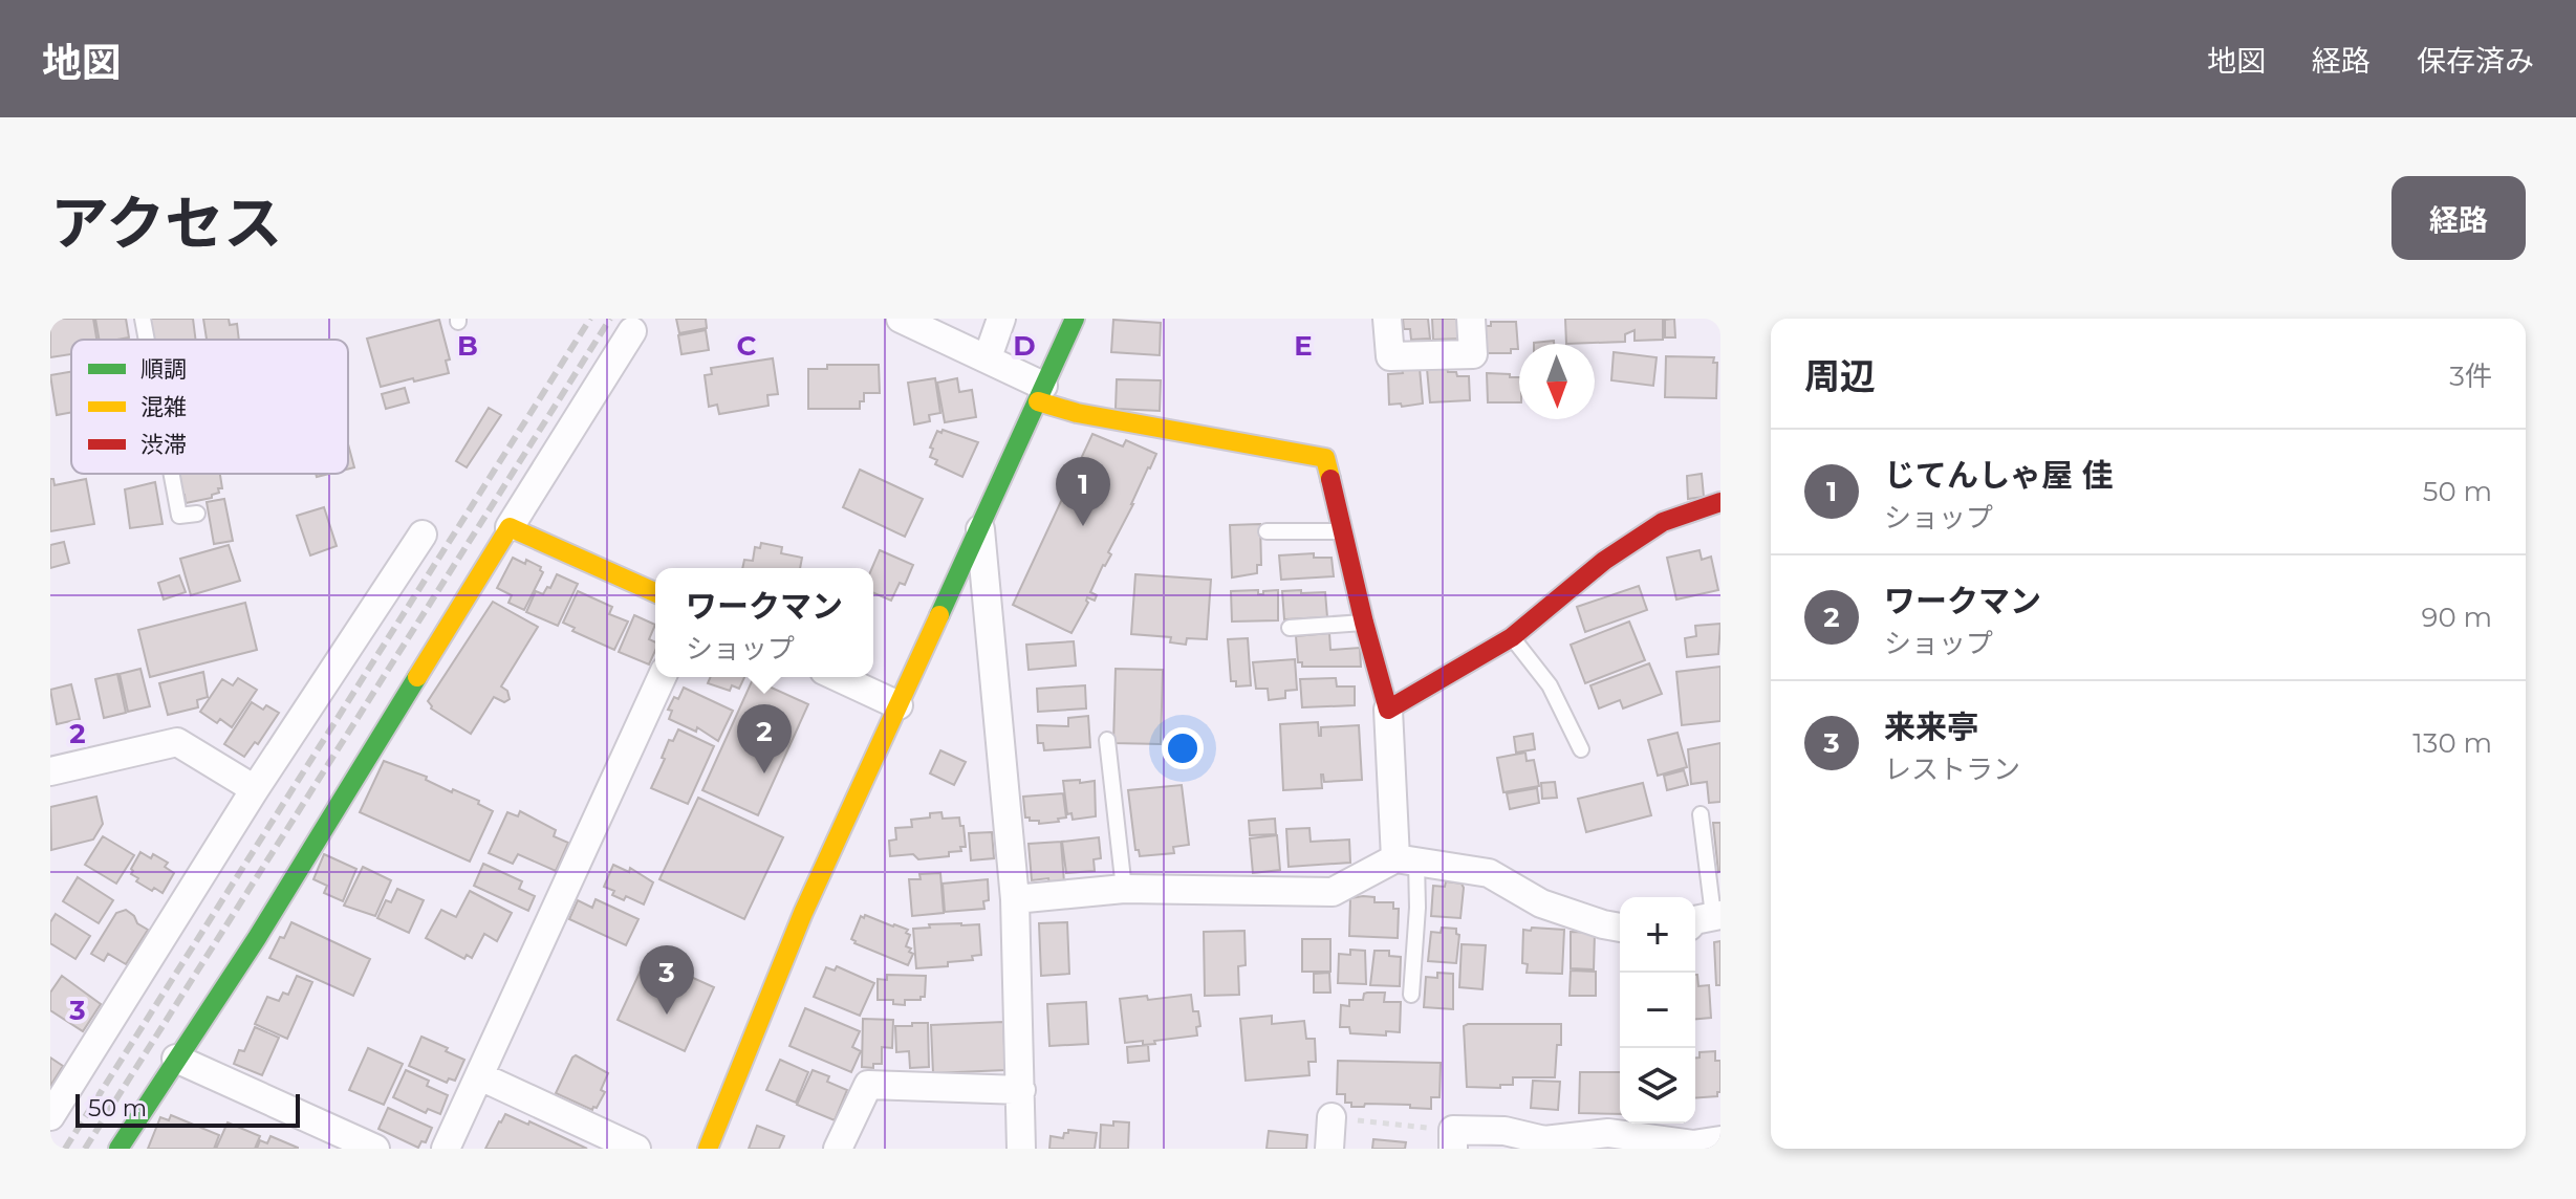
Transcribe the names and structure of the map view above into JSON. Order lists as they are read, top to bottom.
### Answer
{
  "legend": ["順調", "混雑", "渋滞"],
  "scale_bar": "50 m",
  "north": "bottom",
  "page": {
    "header": "地図",
    "nav": ["地図", "経路", "保存済み"],
    "title": "アクセス",
    "buttons": "経路",
    "heading": ["周辺", "3件"],
    "list": [
      {
        "mark": "1",
        "name": "じてんしゃ屋 佳",
        "note": "ショップ",
        "value": "50 m"
      },
      {
        "mark": "2",
        "name": "ワークマン",
        "note": "ショップ",
        "value": "90 m"
      },
      {
        "mark": "3",
        "name": "来来亭",
        "note": "レストラン",
        "value": "130 m"
      }
    ],
    "pins": ["1", "2", "3"],
    "popup": ["ワークマン", "ショップ"],
    "map_buttons": ["+", "−"],
    "scale": "50 m"
  },
  "grid": {
    "columns": [
      "B",
      "C",
      "D",
      "E"
    ],
    "rows": ["2", "3"]
  }
}
